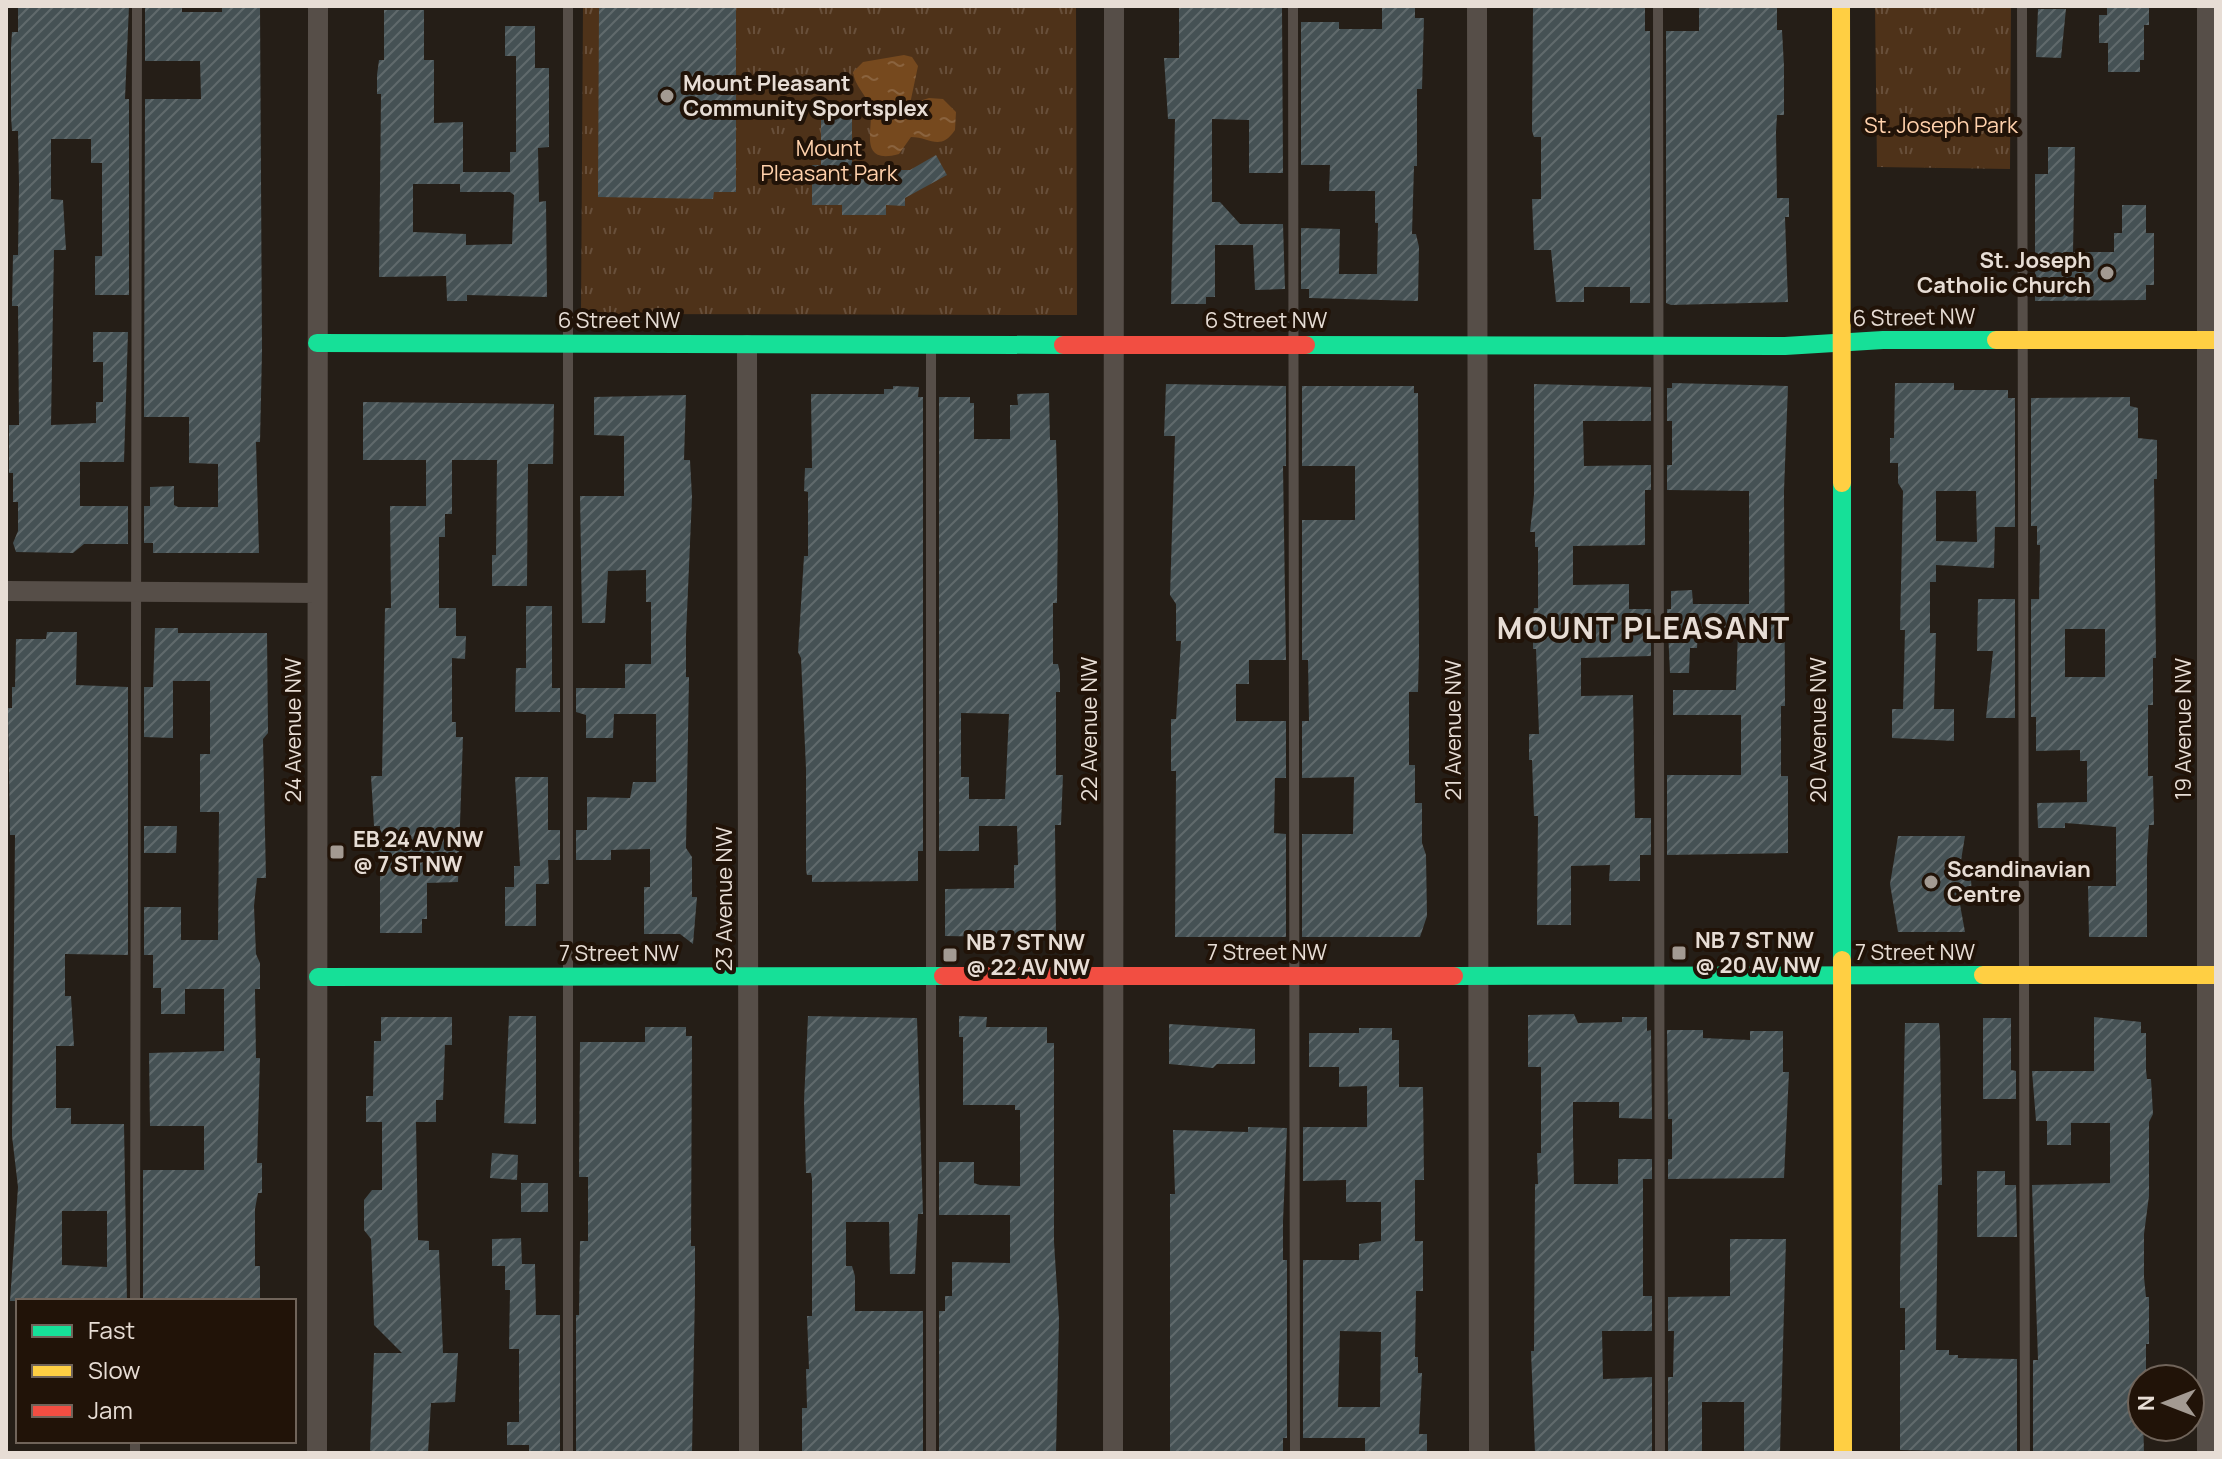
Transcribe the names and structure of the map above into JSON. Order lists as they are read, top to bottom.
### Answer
{
  "streets": {
    "street": [
      "6 Street NW",
      "22 Avenue NW",
      "19 Avenue NW",
      "24 Avenue NW",
      "21 Avenue NW",
      "20 Avenue NW",
      "23 Avenue NW",
      "7 Street NW"
    ]
  },
  "crossings": [
    ["6 Street NW", "22 Avenue NW"],
    ["6 Street NW", "19 Avenue NW"],
    ["6 Street NW", "24 Avenue NW"],
    ["6 Street NW", "21 Avenue NW"],
    ["6 Street NW", "20 Avenue NW"],
    ["6 Street NW", "23 Avenue NW"],
    ["22 Avenue NW", "7 Street NW"],
    ["19 Avenue NW", "7 Street NW"],
    ["24 Avenue NW", "7 Street NW"],
    ["21 Avenue NW", "7 Street NW"],
    ["20 Avenue NW", "7 Street NW"],
    ["23 Avenue NW", "7 Street NW"]
  ],
  "districts": ["MOUNT PLEASANT"],
  "parks": ["St. Joseph Park", "Mount Pleasant Park"],
  "places": {
    "other": ["Mount Pleasant Community Sportsplex", "St. Joseph Catholic Church", "Scandinavian Centre"],
    "transit": ["EB 24 AV NW @ 7 ST NW", "NB 7 ST NW @ 20 AV NW", "NB 7 ST NW @ 22 AV NW"]
  },
  "legend": ["Fast", "Slow", "Jam"],
  "north": "left"
}
